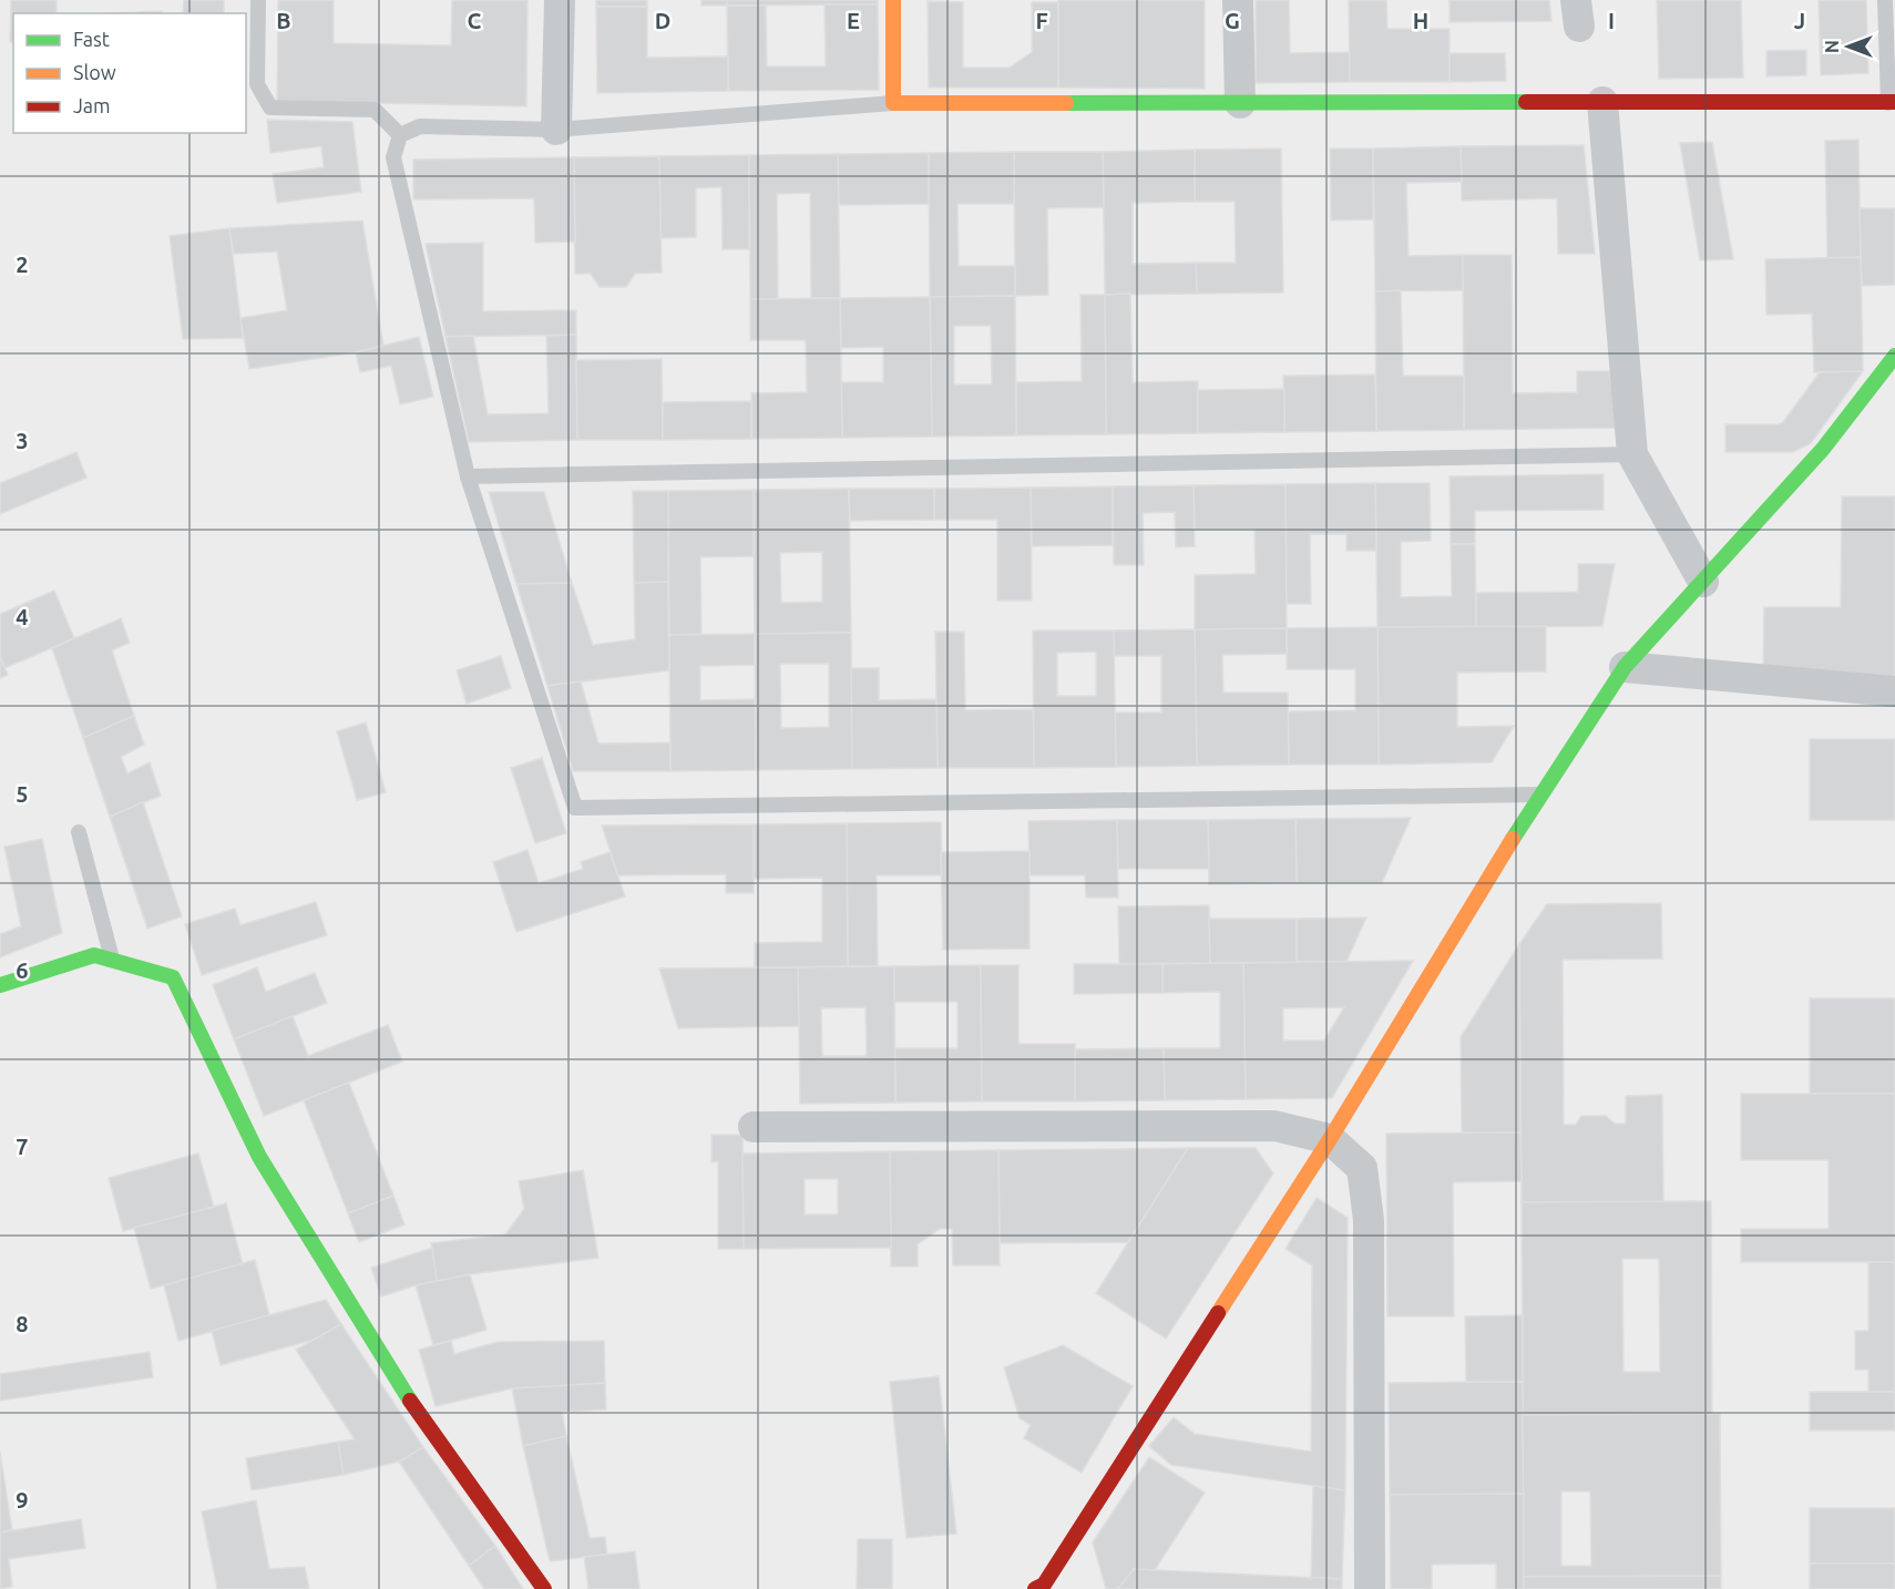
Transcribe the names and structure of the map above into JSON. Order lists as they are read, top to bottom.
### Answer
{
  "legend": ["Fast", "Slow", "Jam"],
  "north": "left",
  "grid": {
    "columns": [
      "B",
      "C",
      "D",
      "E",
      "F",
      "G",
      "H",
      "I",
      "J"
    ],
    "rows": [
      "2",
      "3",
      "4",
      "5",
      "6",
      "7",
      "8",
      "9"
    ]
  }
}
